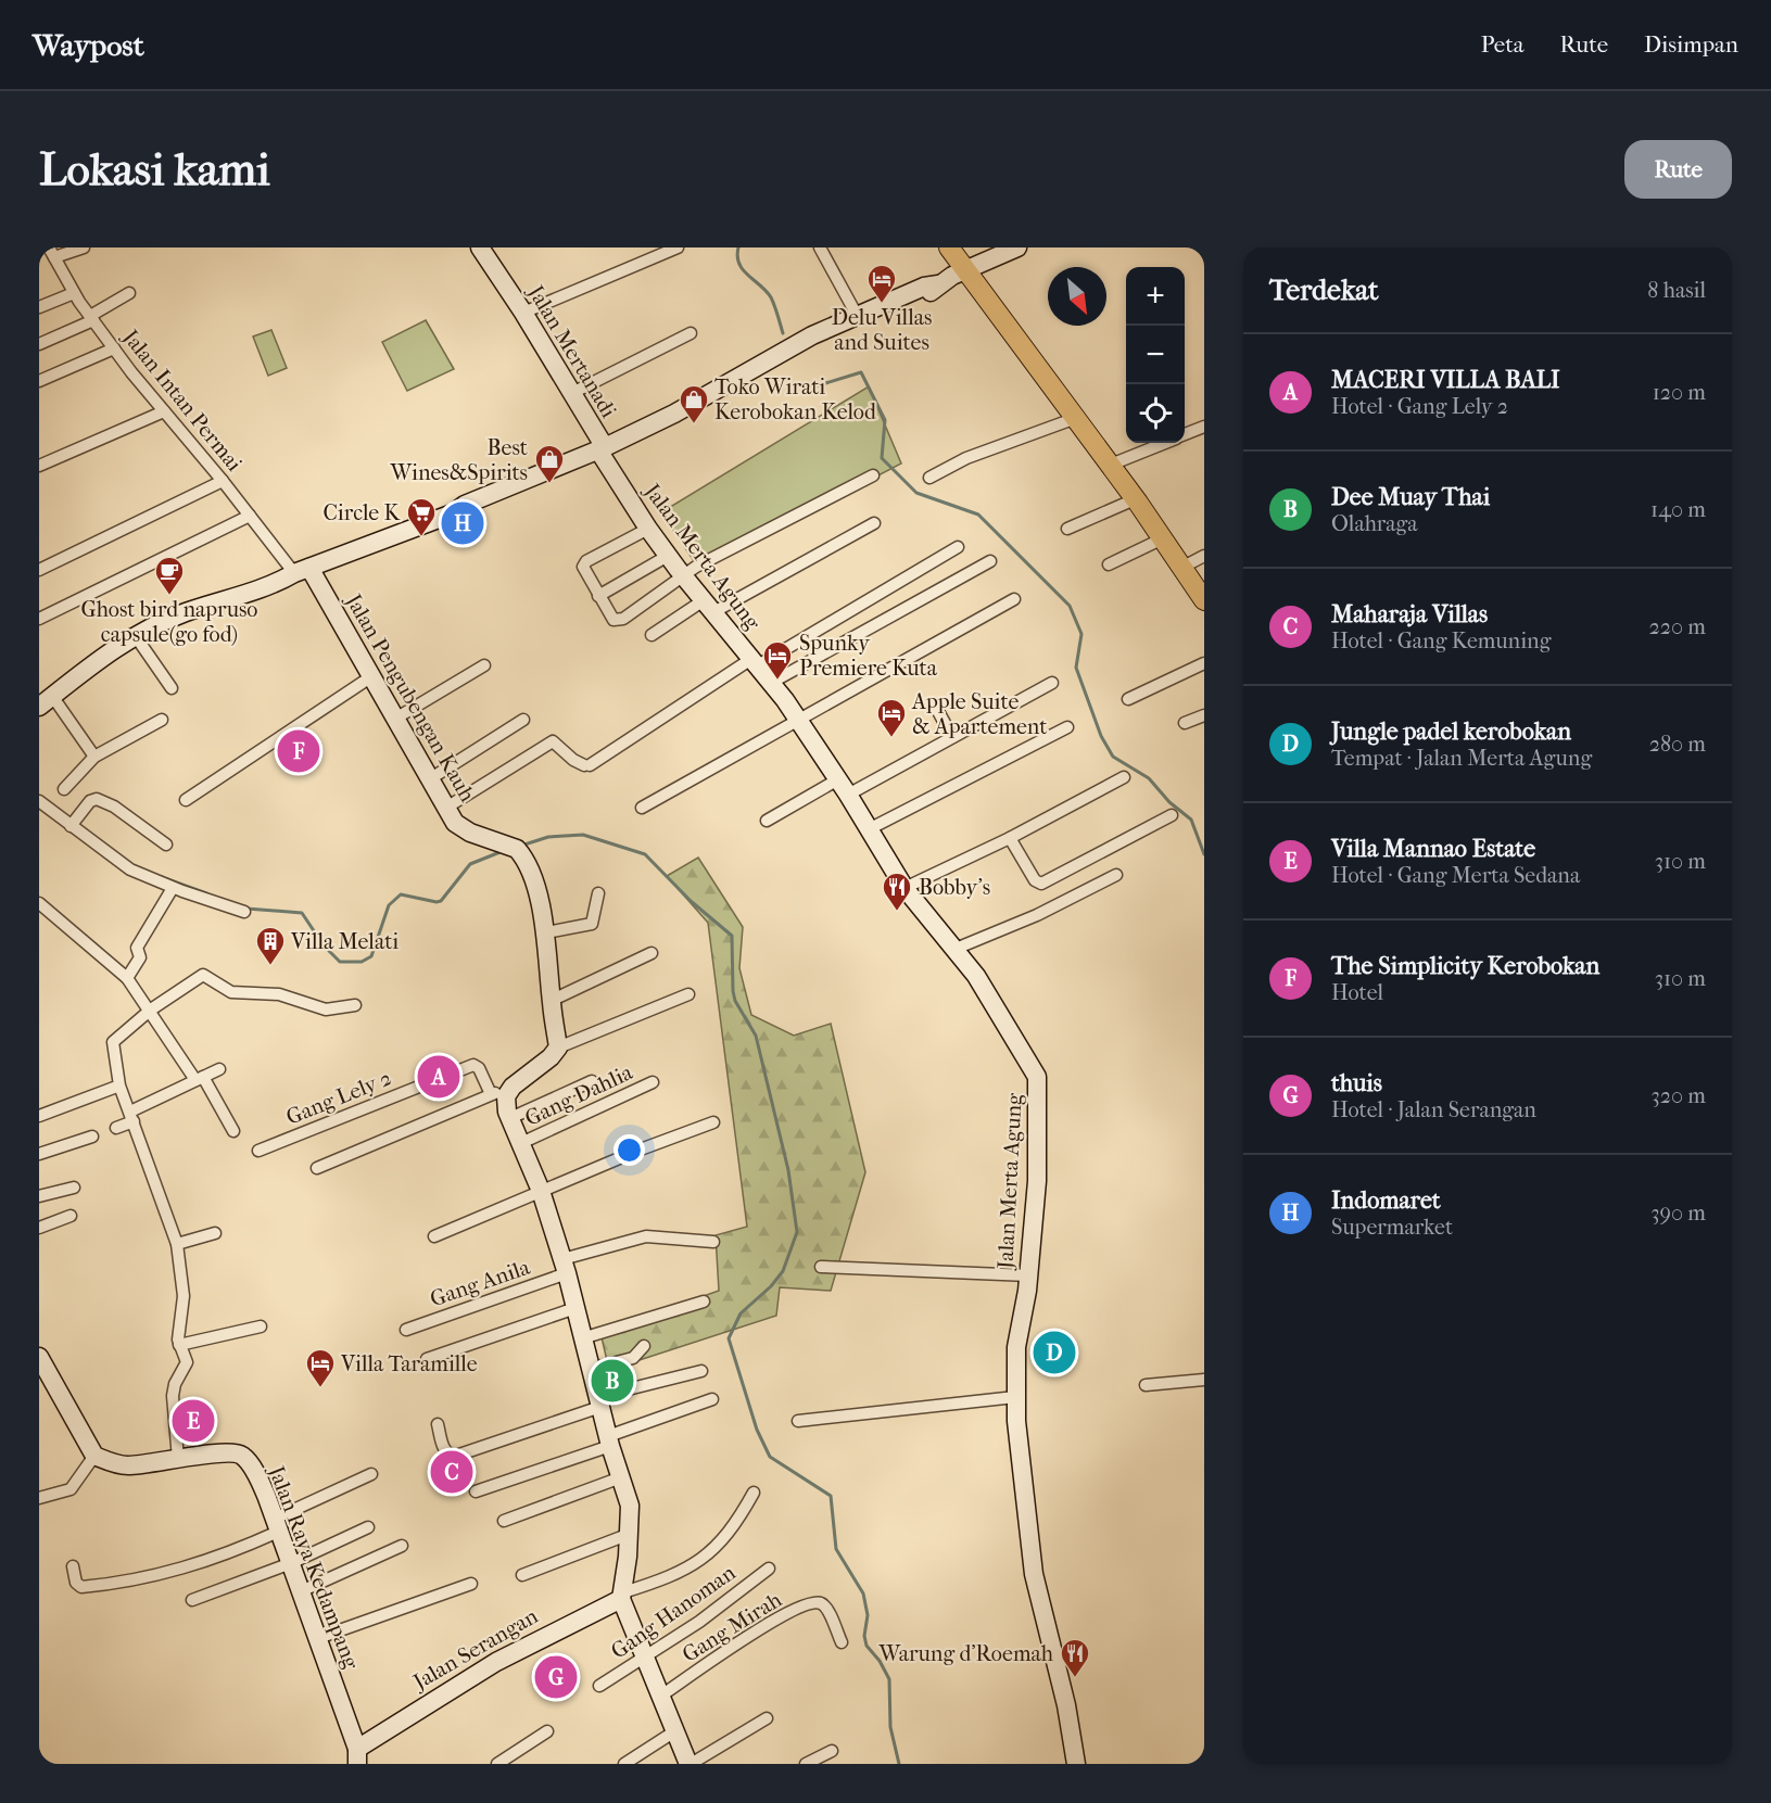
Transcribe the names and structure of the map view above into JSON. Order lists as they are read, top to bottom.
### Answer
{
  "streets": {
    "street": [
      "Jalan Mertanadi",
      "Jalan Intan Permai",
      "Jalan Merta Agung",
      "Jalan Pengubengan Kauh",
      "Gang Dahlia",
      "Gang Lely 2",
      "Gang Anila",
      "Jalan Raya Kedampang",
      "Gang Hanoman",
      "Gang Mirah",
      "Jalan Serangan"
    ]
  },
  "crossings": [
    ["Jalan Mertanadi", "Jalan Merta Agung"],
    ["Jalan Intan Permai", "Jalan Pengubengan Kauh"],
    ["Jalan Raya Kedampang", "Jalan Serangan"]
  ],
  "places": {
    "hotel": [
      "Delu Villas and Suites",
      "Spunky Premiere Kuta",
      "Apple Suite & Apartement",
      "Villa Taramille"
    ],
    "shop": ["Toko Wirati Kerobokan Kelod", "Best Wines&Spirits"],
    "supermarket": ["Circle K"],
    "cafe": ["Ghost bird napruso capsule(go fod)"],
    "restaurant": ["Bobby's", "Warung d'Roemah"],
    "building": ["Villa Melati"]
  },
  "north": "bottom right",
  "page": {
    "header": "Waypost",
    "nav": ["Peta", "Rute", "Disimpan"],
    "buttons": "Rute",
    "title": "Lokasi kami",
    "heading": ["Terdekat", "8 hasil"],
    "map_buttons": ["+", "−"],
    "list": [
      {
        "mark": "A",
        "name": "MACERI VILLA BALI",
        "note": "Hotel · Gang Lely 2",
        "value": "120 m"
      },
      {
        "mark": "B",
        "name": "Dee Muay Thai",
        "note": "Olahraga",
        "value": "140 m"
      },
      {
        "mark": "C",
        "name": "Maharaja Villas",
        "note": "Hotel · Gang Kemuning",
        "value": "220 m"
      },
      {
        "mark": "D",
        "name": "Jungle padel kerobokan",
        "note": "Tempat · Jalan Merta Agung",
        "value": "280 m"
      },
      {
        "mark": "E",
        "name": "Villa Mannao Estate",
        "note": "Hotel · Gang Merta Sedana",
        "value": "310 m"
      },
      {
        "mark": "F",
        "name": "The Simplicity Kerobokan",
        "note": "Hotel",
        "value": "310 m"
      },
      {
        "mark": "G",
        "name": "thuis",
        "note": "Hotel · Jalan Serangan",
        "value": "320 m"
      },
      {
        "mark": "H",
        "name": "Indomaret",
        "note": "Supermarket",
        "value": "390 m"
      }
    ],
    "pins": [
      "H",
      "F",
      "A",
      "D",
      "B",
      "E",
      "C",
      "G"
    ]
  }
}
